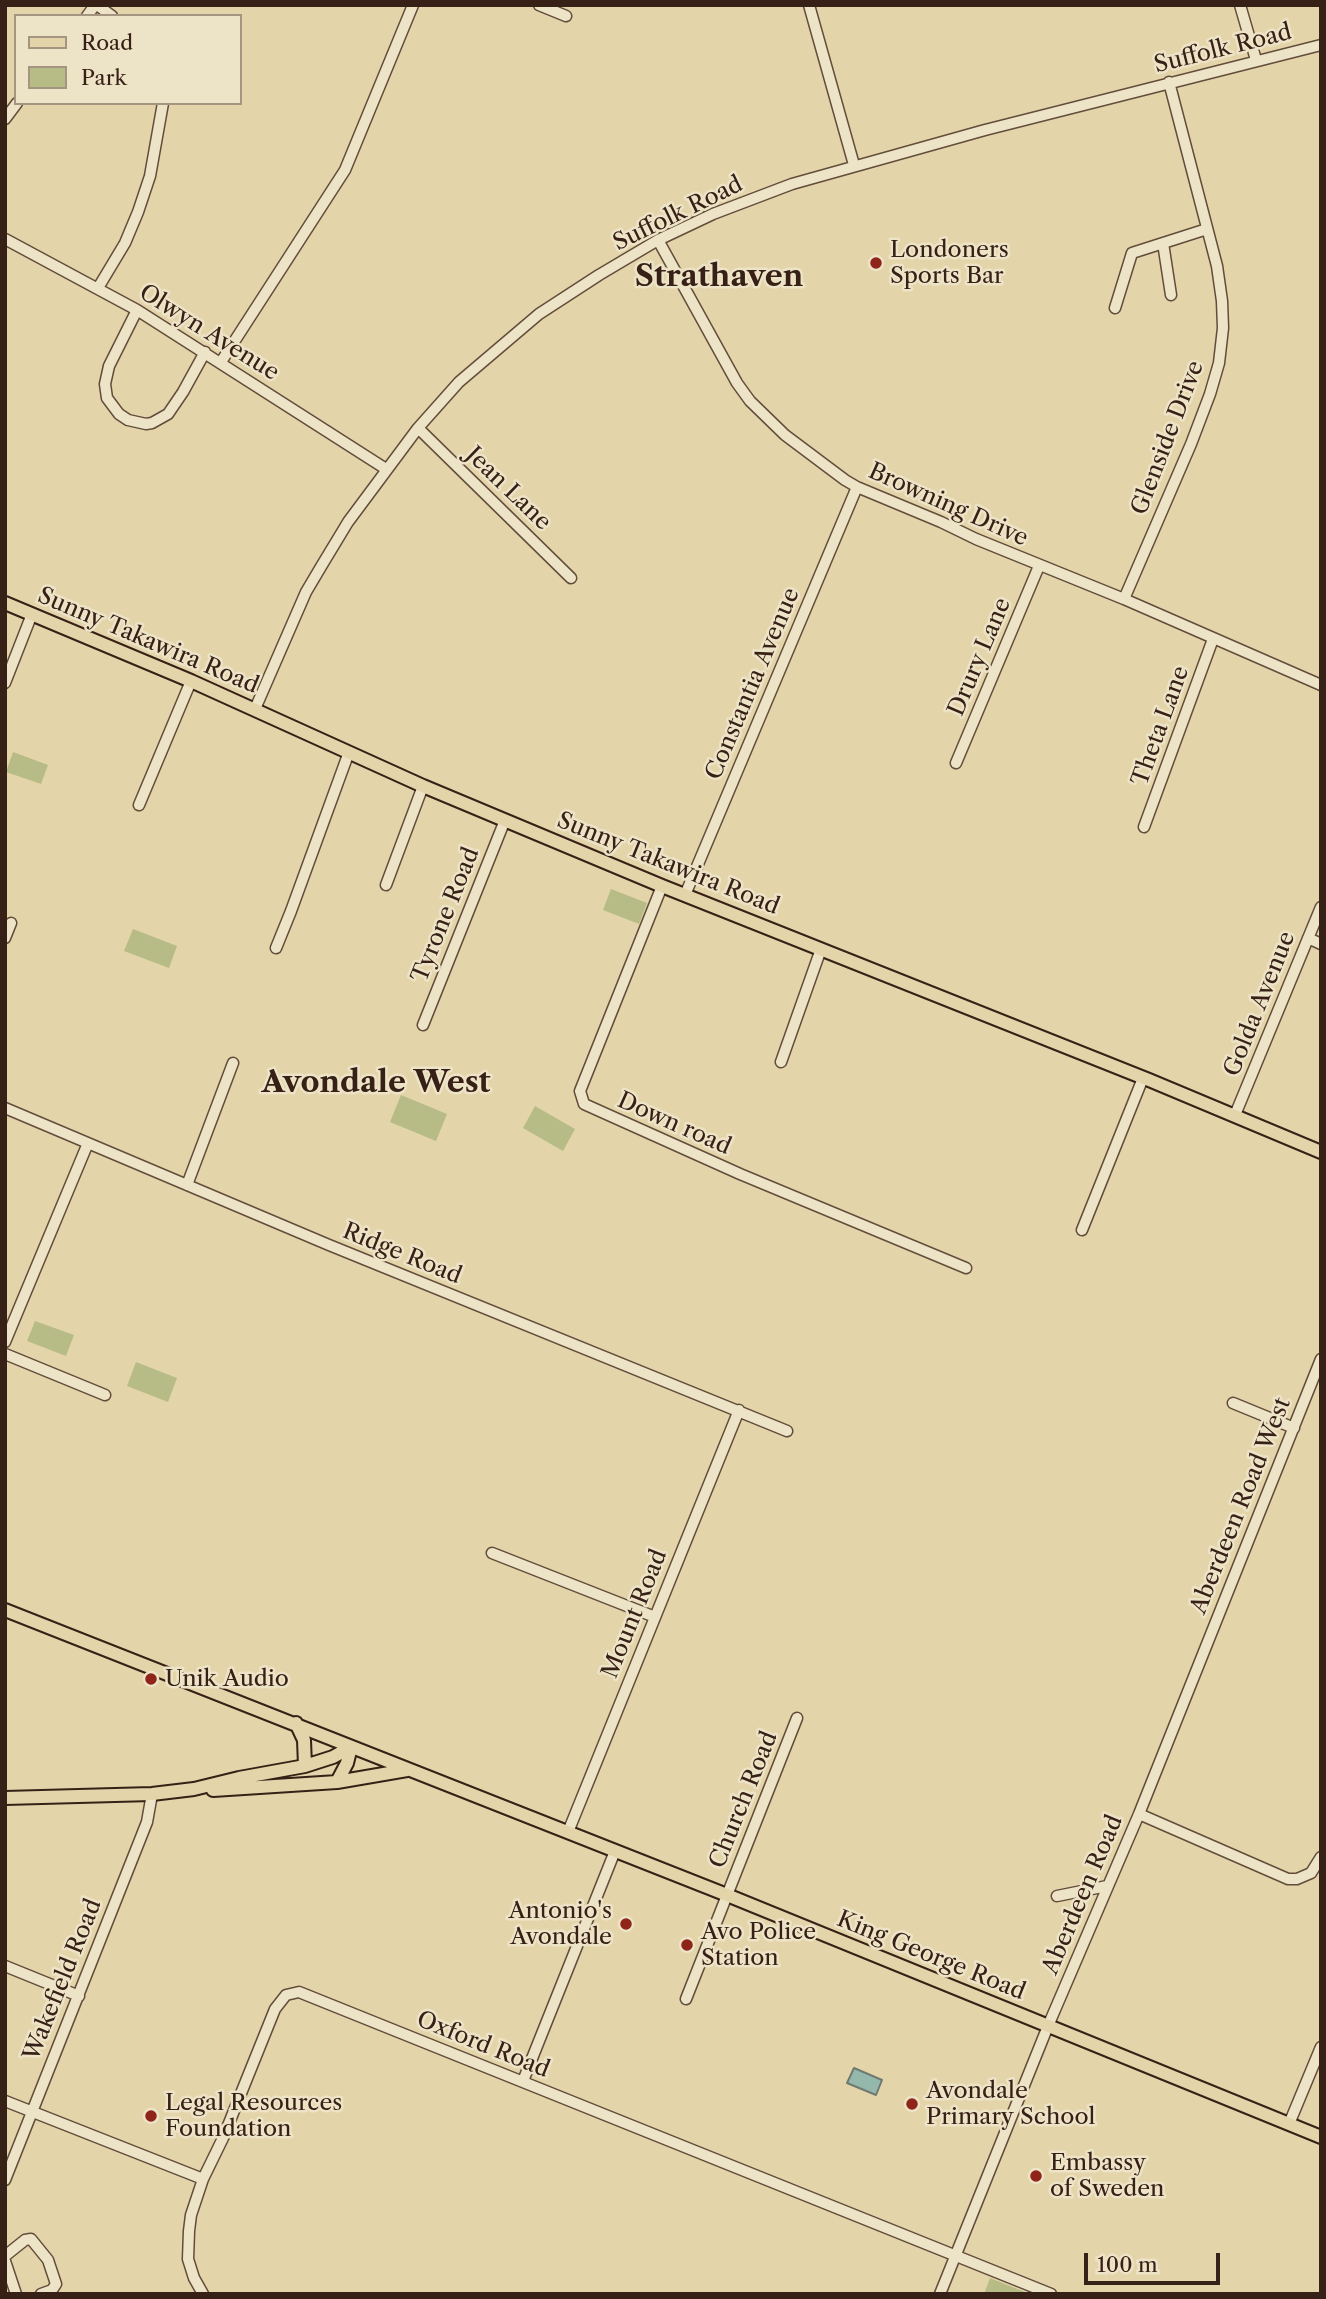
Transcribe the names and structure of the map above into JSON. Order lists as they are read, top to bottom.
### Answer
{
  "streets": {
    "main road": ["Sunny Takawira Road", "King George Road"],
    "street": [
      "Suffolk Road",
      "Olwyn Avenue",
      "Glenside Drive",
      "Jean Lane",
      "Browning Drive",
      "Drury Lane",
      "Constantia Avenue",
      "Theta Lane",
      "Tyrone Road",
      "Golda Avenue",
      "Down road",
      "Ridge Road",
      "Aberdeen Road West",
      "Mount Road",
      "Church Road",
      "Aberdeen Road",
      "Wakefield Road",
      "Oxford Road"
    ]
  },
  "crossings": [
    ["Suffolk Road", "Olwyn Avenue"],
    ["Suffolk Road", "Glenside Drive"],
    ["Suffolk Road", "Jean Lane"],
    ["Suffolk Road", "Browning Drive"],
    ["Suffolk Road", "Sunny Takawira Road"],
    ["Glenside Drive", "Browning Drive"],
    ["Browning Drive", "Drury Lane"],
    ["Browning Drive", "Constantia Avenue"],
    ["Browning Drive", "Theta Lane"],
    ["Sunny Takawira Road", "Constantia Avenue"],
    ["Sunny Takawira Road", "Tyrone Road"],
    ["Sunny Takawira Road", "Golda Avenue"],
    ["Sunny Takawira Road", "Down road"],
    ["Ridge Road", "Mount Road"],
    ["Aberdeen Road West", "Aberdeen Road"],
    ["Mount Road", "King George Road"],
    ["Church Road", "King George Road"],
    ["Aberdeen Road", "King George Road"],
    ["Aberdeen Road", "Oxford Road"]
  ],
  "districts": ["Strathaven", "Avondale West"],
  "places": [
    "Londoners Sports Bar",
    "Unik Audio",
    "Antonio's Avondale",
    "Avo Police Station",
    "Avondale Primary School",
    "Legal Resources Foundation",
    "Embassy of Sweden"
  ],
  "legend": ["Road", "Park"],
  "scale_bar": "100 m"
}
